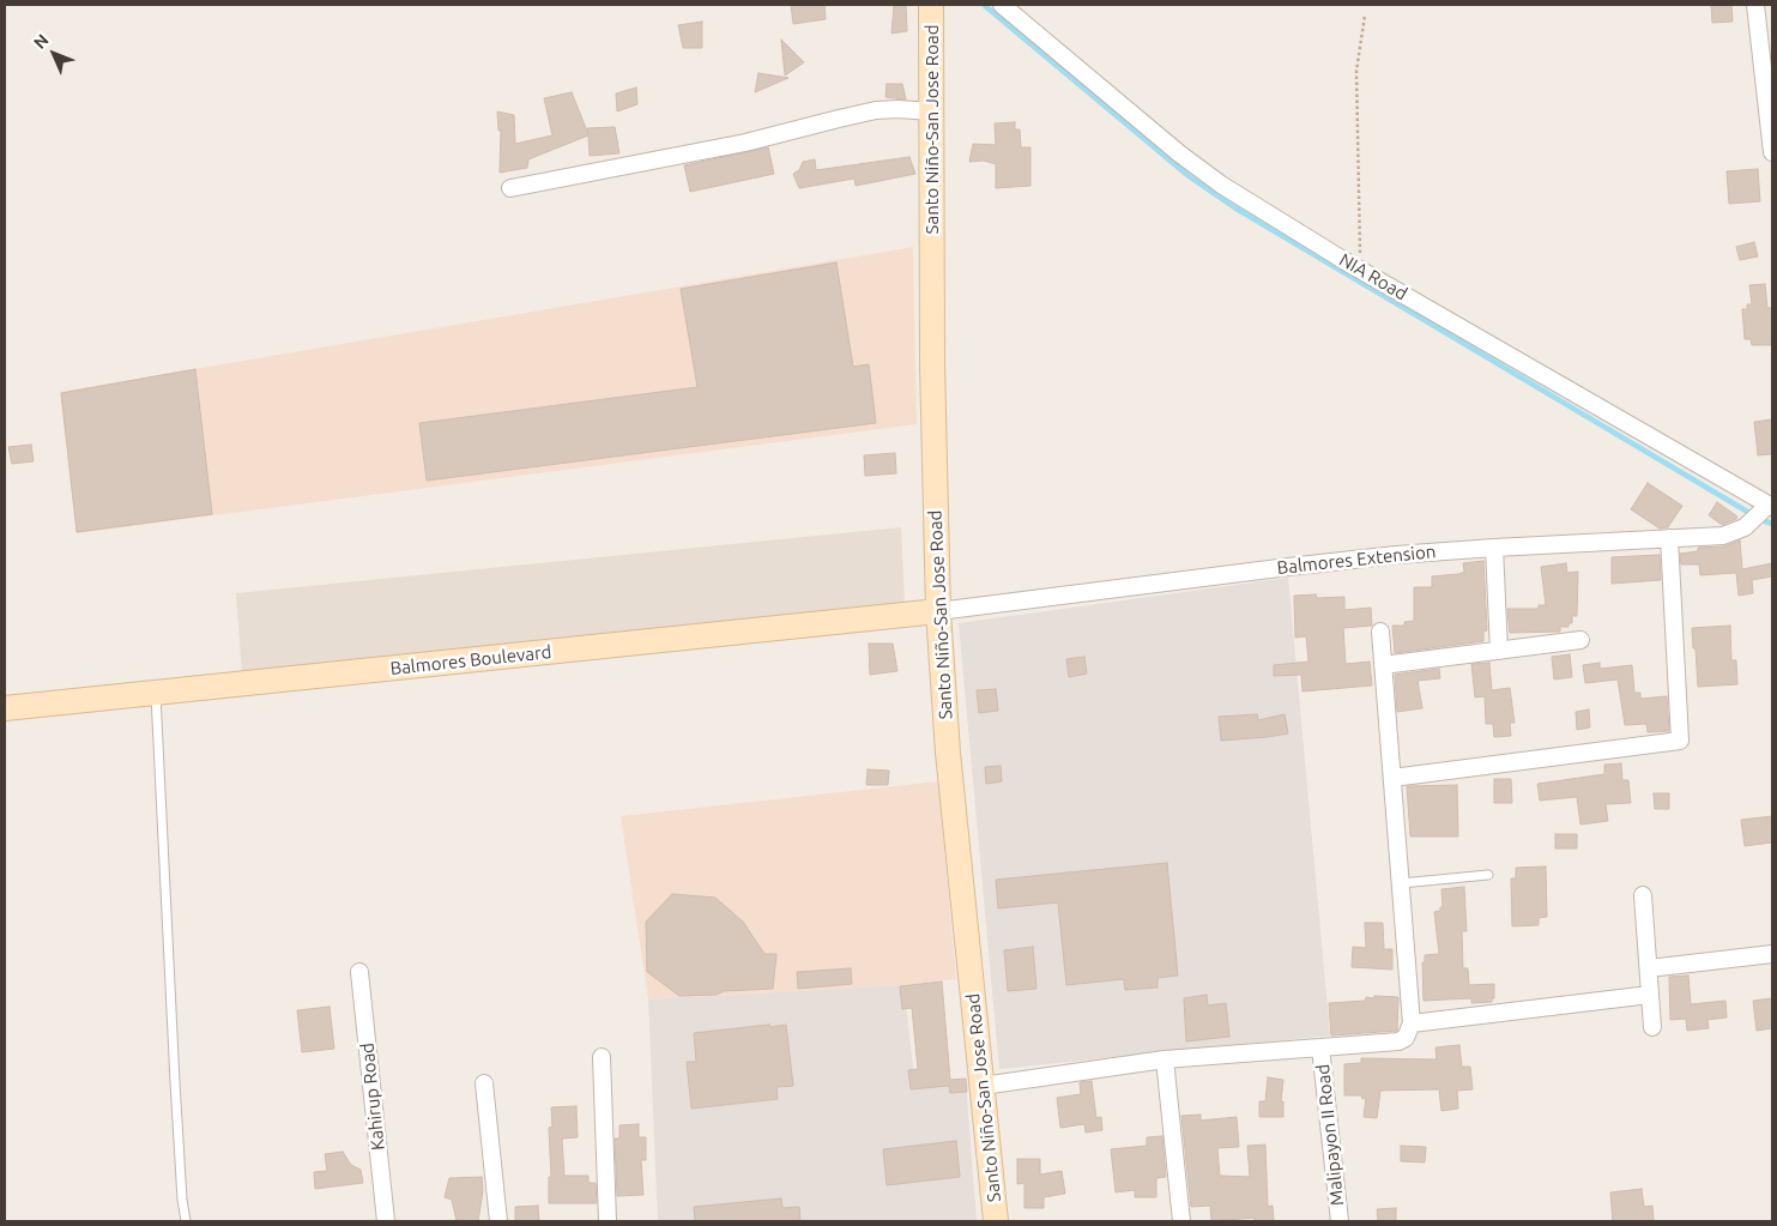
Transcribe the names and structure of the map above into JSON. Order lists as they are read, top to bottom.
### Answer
{
  "streets": {
    "main road": ["Santo Niño-San Jose Road", "Balmores Boulevard"],
    "street": [
      "NIA Road",
      "Balmores Extension",
      "Kahirup Road",
      "Malipayon II Road"
    ]
  },
  "crossings": [
    ["Santo Niño-San Jose Road", "Balmores Extension"],
    ["Santo Niño-San Jose Road", "Balmores Boulevard"],
    ["NIA Road", "Balmores Extension"],
    ["Balmores Extension", "Balmores Boulevard"]
  ],
  "north": "top left"
}
